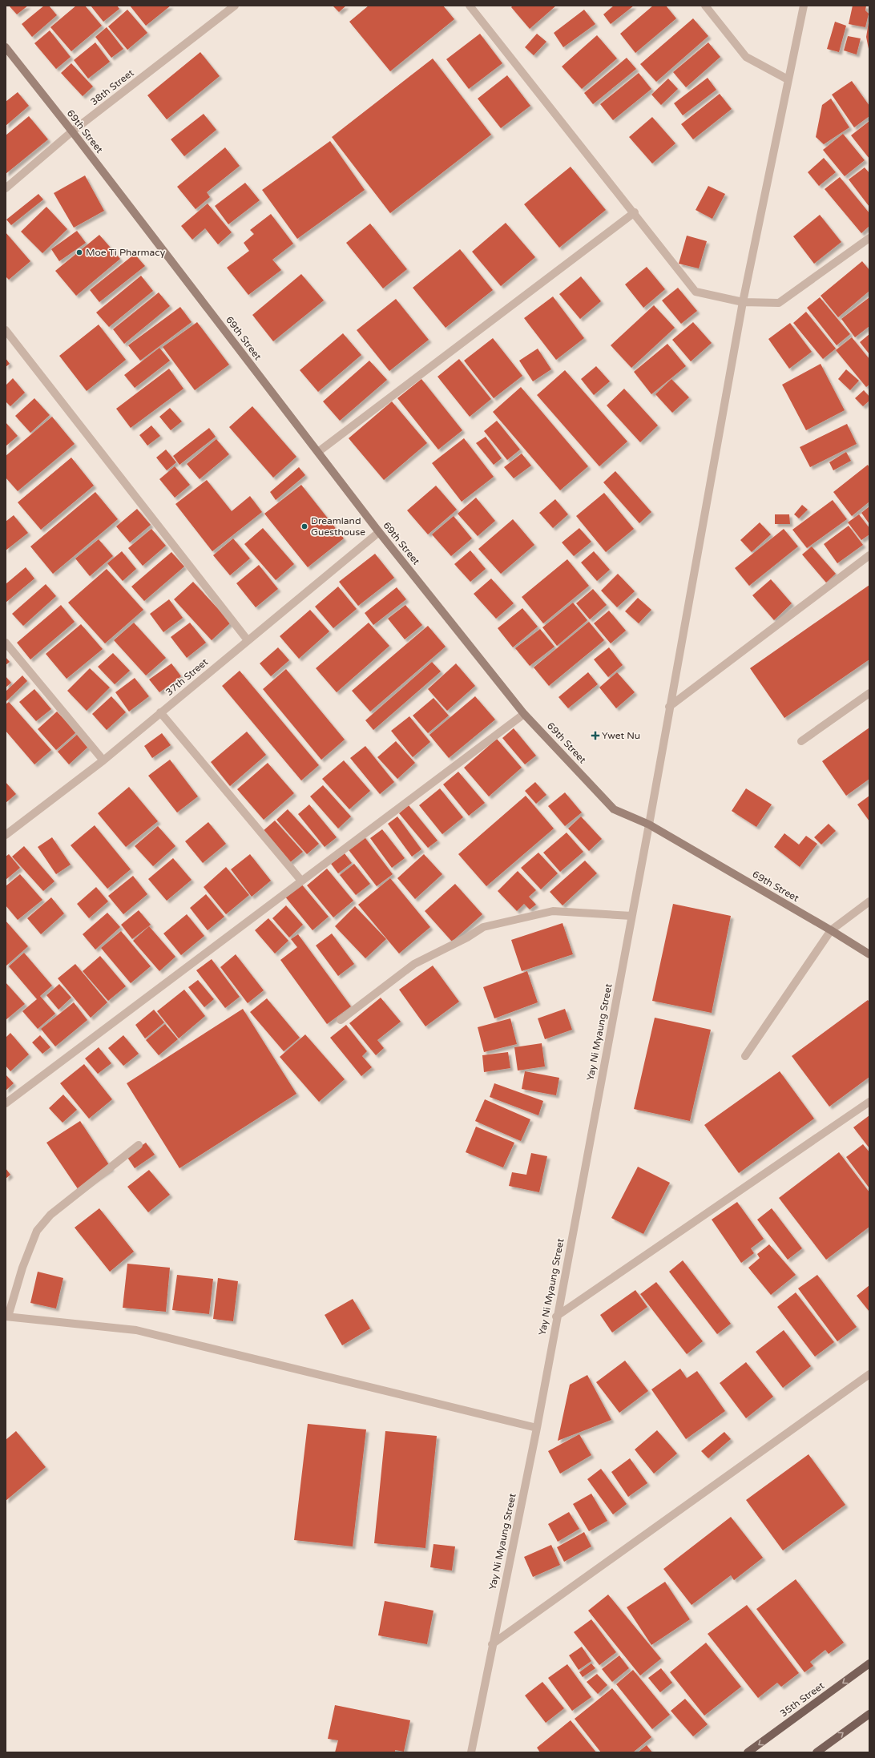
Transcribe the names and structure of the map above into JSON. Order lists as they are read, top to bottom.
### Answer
{
  "streets": {
    "main road": ["69th Street", "35th Street"],
    "street": ["38th Street", "37th Street", "Yay Ni Myaung Street"]
  },
  "crossings": [
    ["38th Street", "69th Street"],
    ["69th Street", "37th Street"],
    ["69th Street", "Yay Ni Myaung Street"]
  ],
  "places": {
    "other": ["Moe Ti Pharmacy", "Dreamland Guesthouse"],
    "health": ["Ywet Nu"]
  }
}
